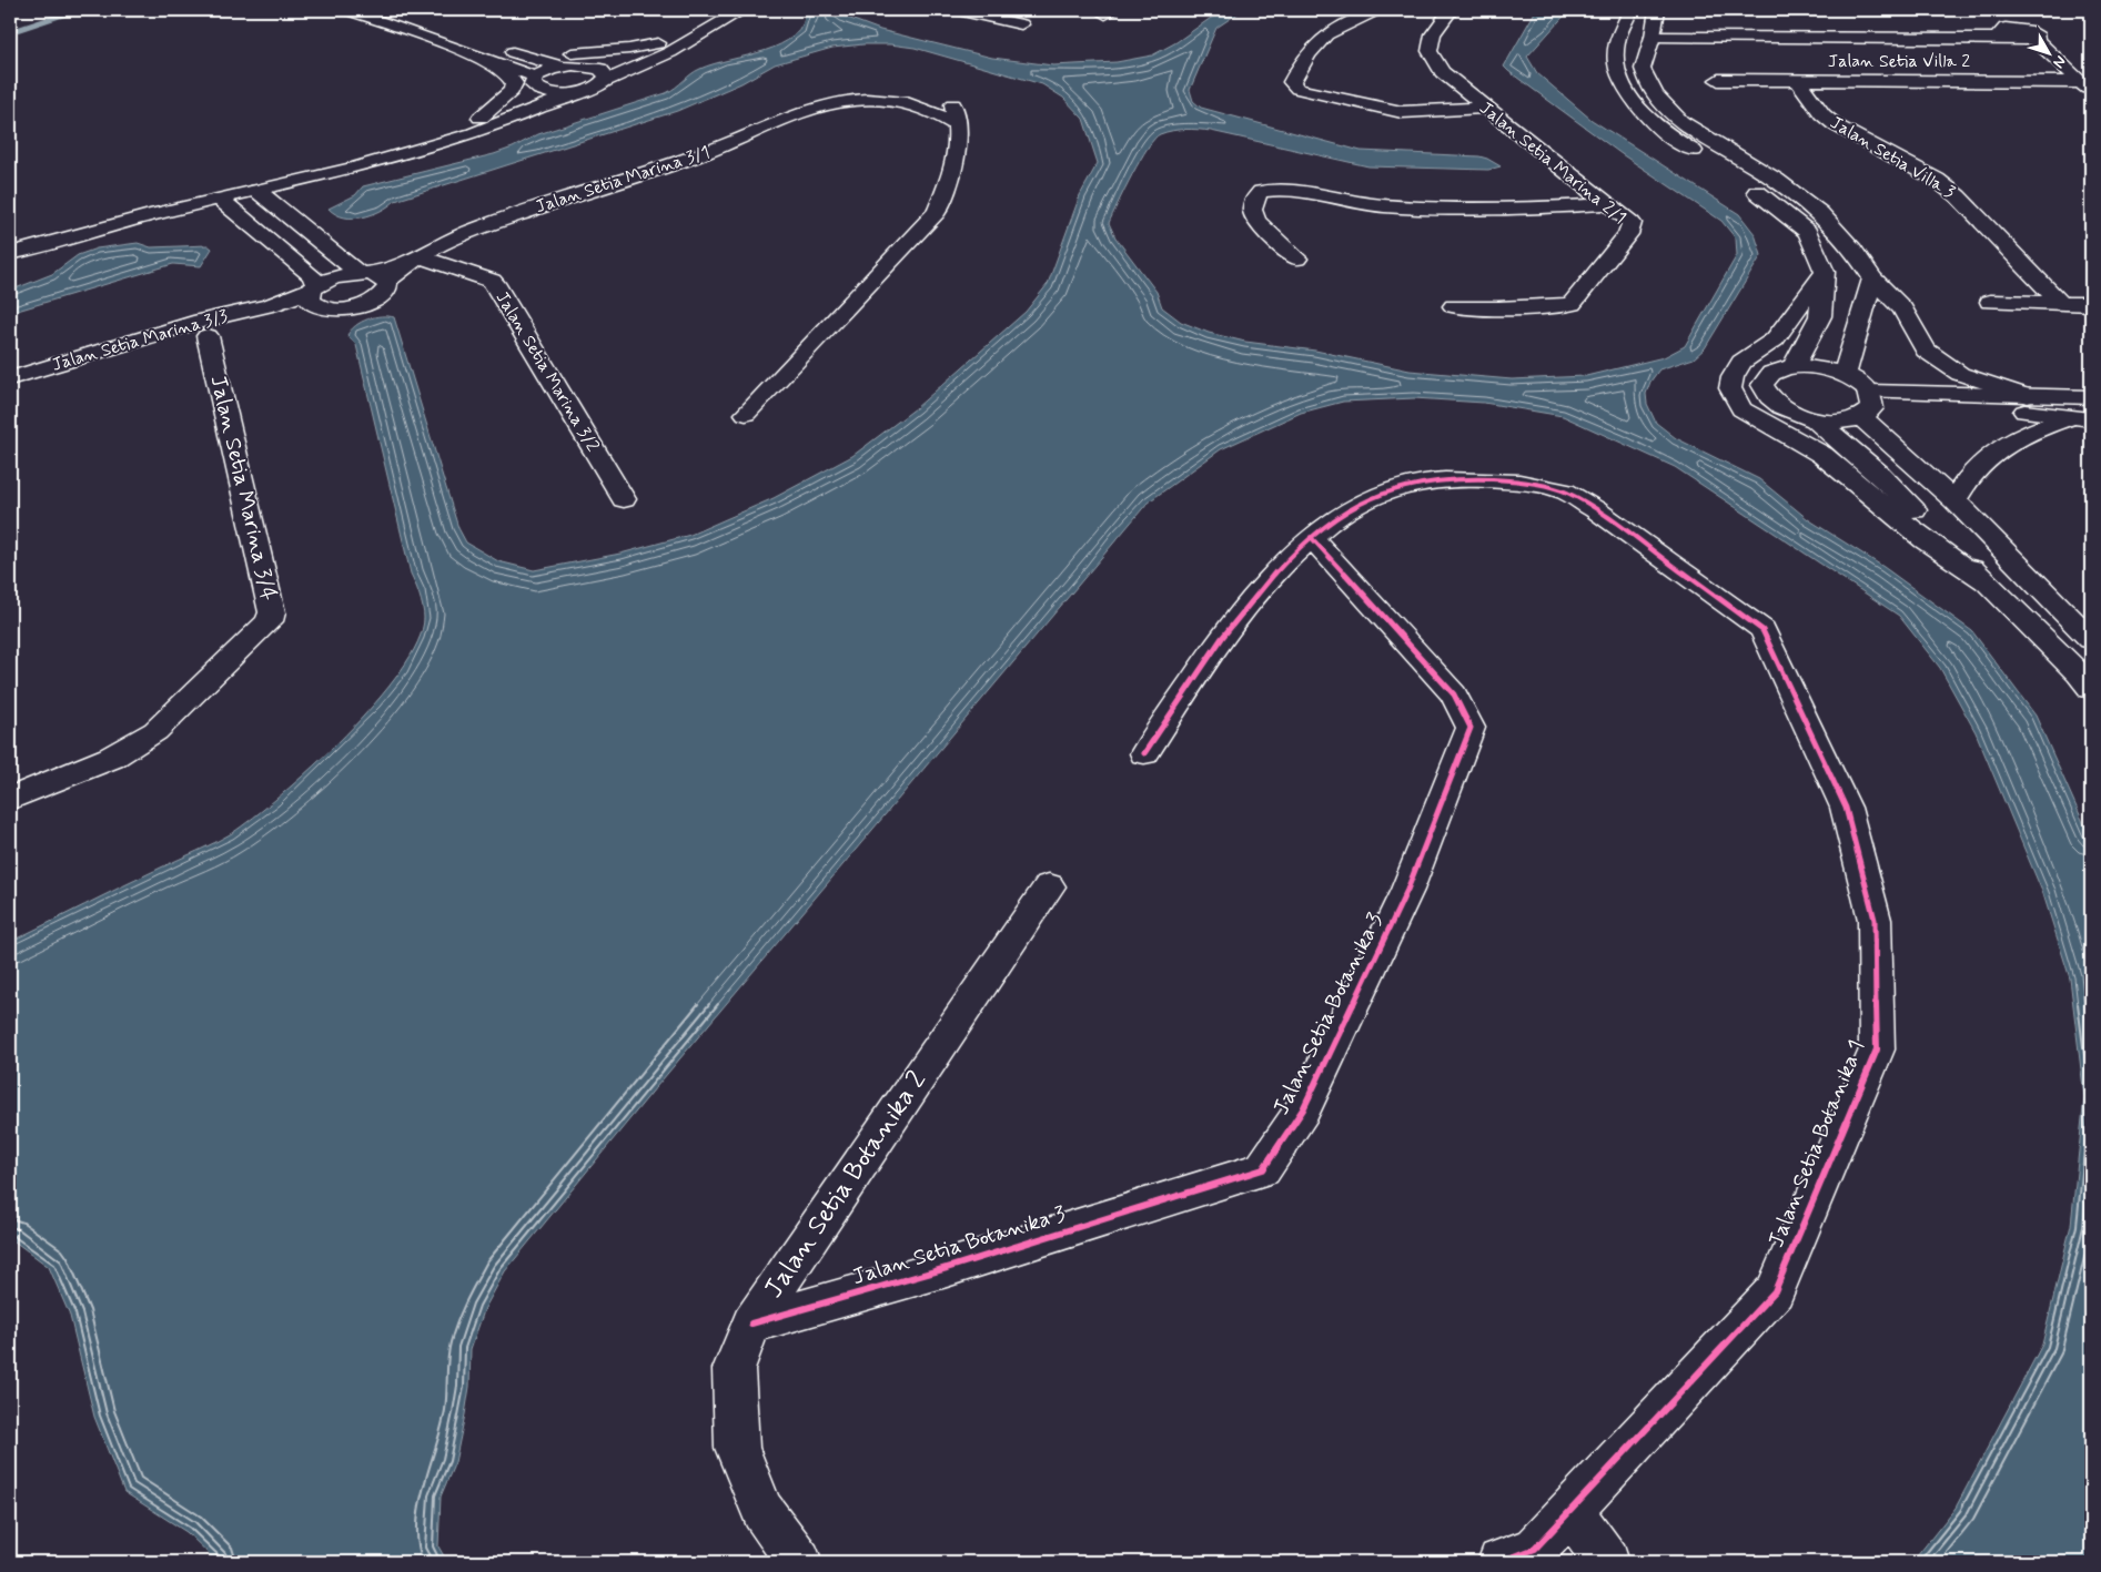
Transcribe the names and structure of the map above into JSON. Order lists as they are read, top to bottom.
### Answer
{
  "streets": {
    "main road": [
      "Jalan Setia Villa 2",
      "Jalan Setia Villa 3",
      "Jalan Setia Marina 2/1",
      "Jalan Setia Marina 3/1",
      "Jalan Setia Marina 3/3",
      "Jalan Setia Marina 3/2",
      "Jalan Setia Marina 3/4",
      "Jalan Setia Botanika 3",
      "Jalan Setia Botanika 1",
      "Jalan Setia Botanika 2"
    ]
  },
  "crossings": [
    ["Jalan Setia Villa 2", "Jalan Setia Villa 3"],
    ["Jalan Setia Marina 3/1", "Jalan Setia Marina 3/3"],
    ["Jalan Setia Marina 3/1", "Jalan Setia Marina 3/2"],
    ["Jalan Setia Botanika 3", "Jalan Setia Botanika 1"],
    ["Jalan Setia Botanika 3", "Jalan Setia Botanika 2"]
  ],
  "north": "bottom right"
}
